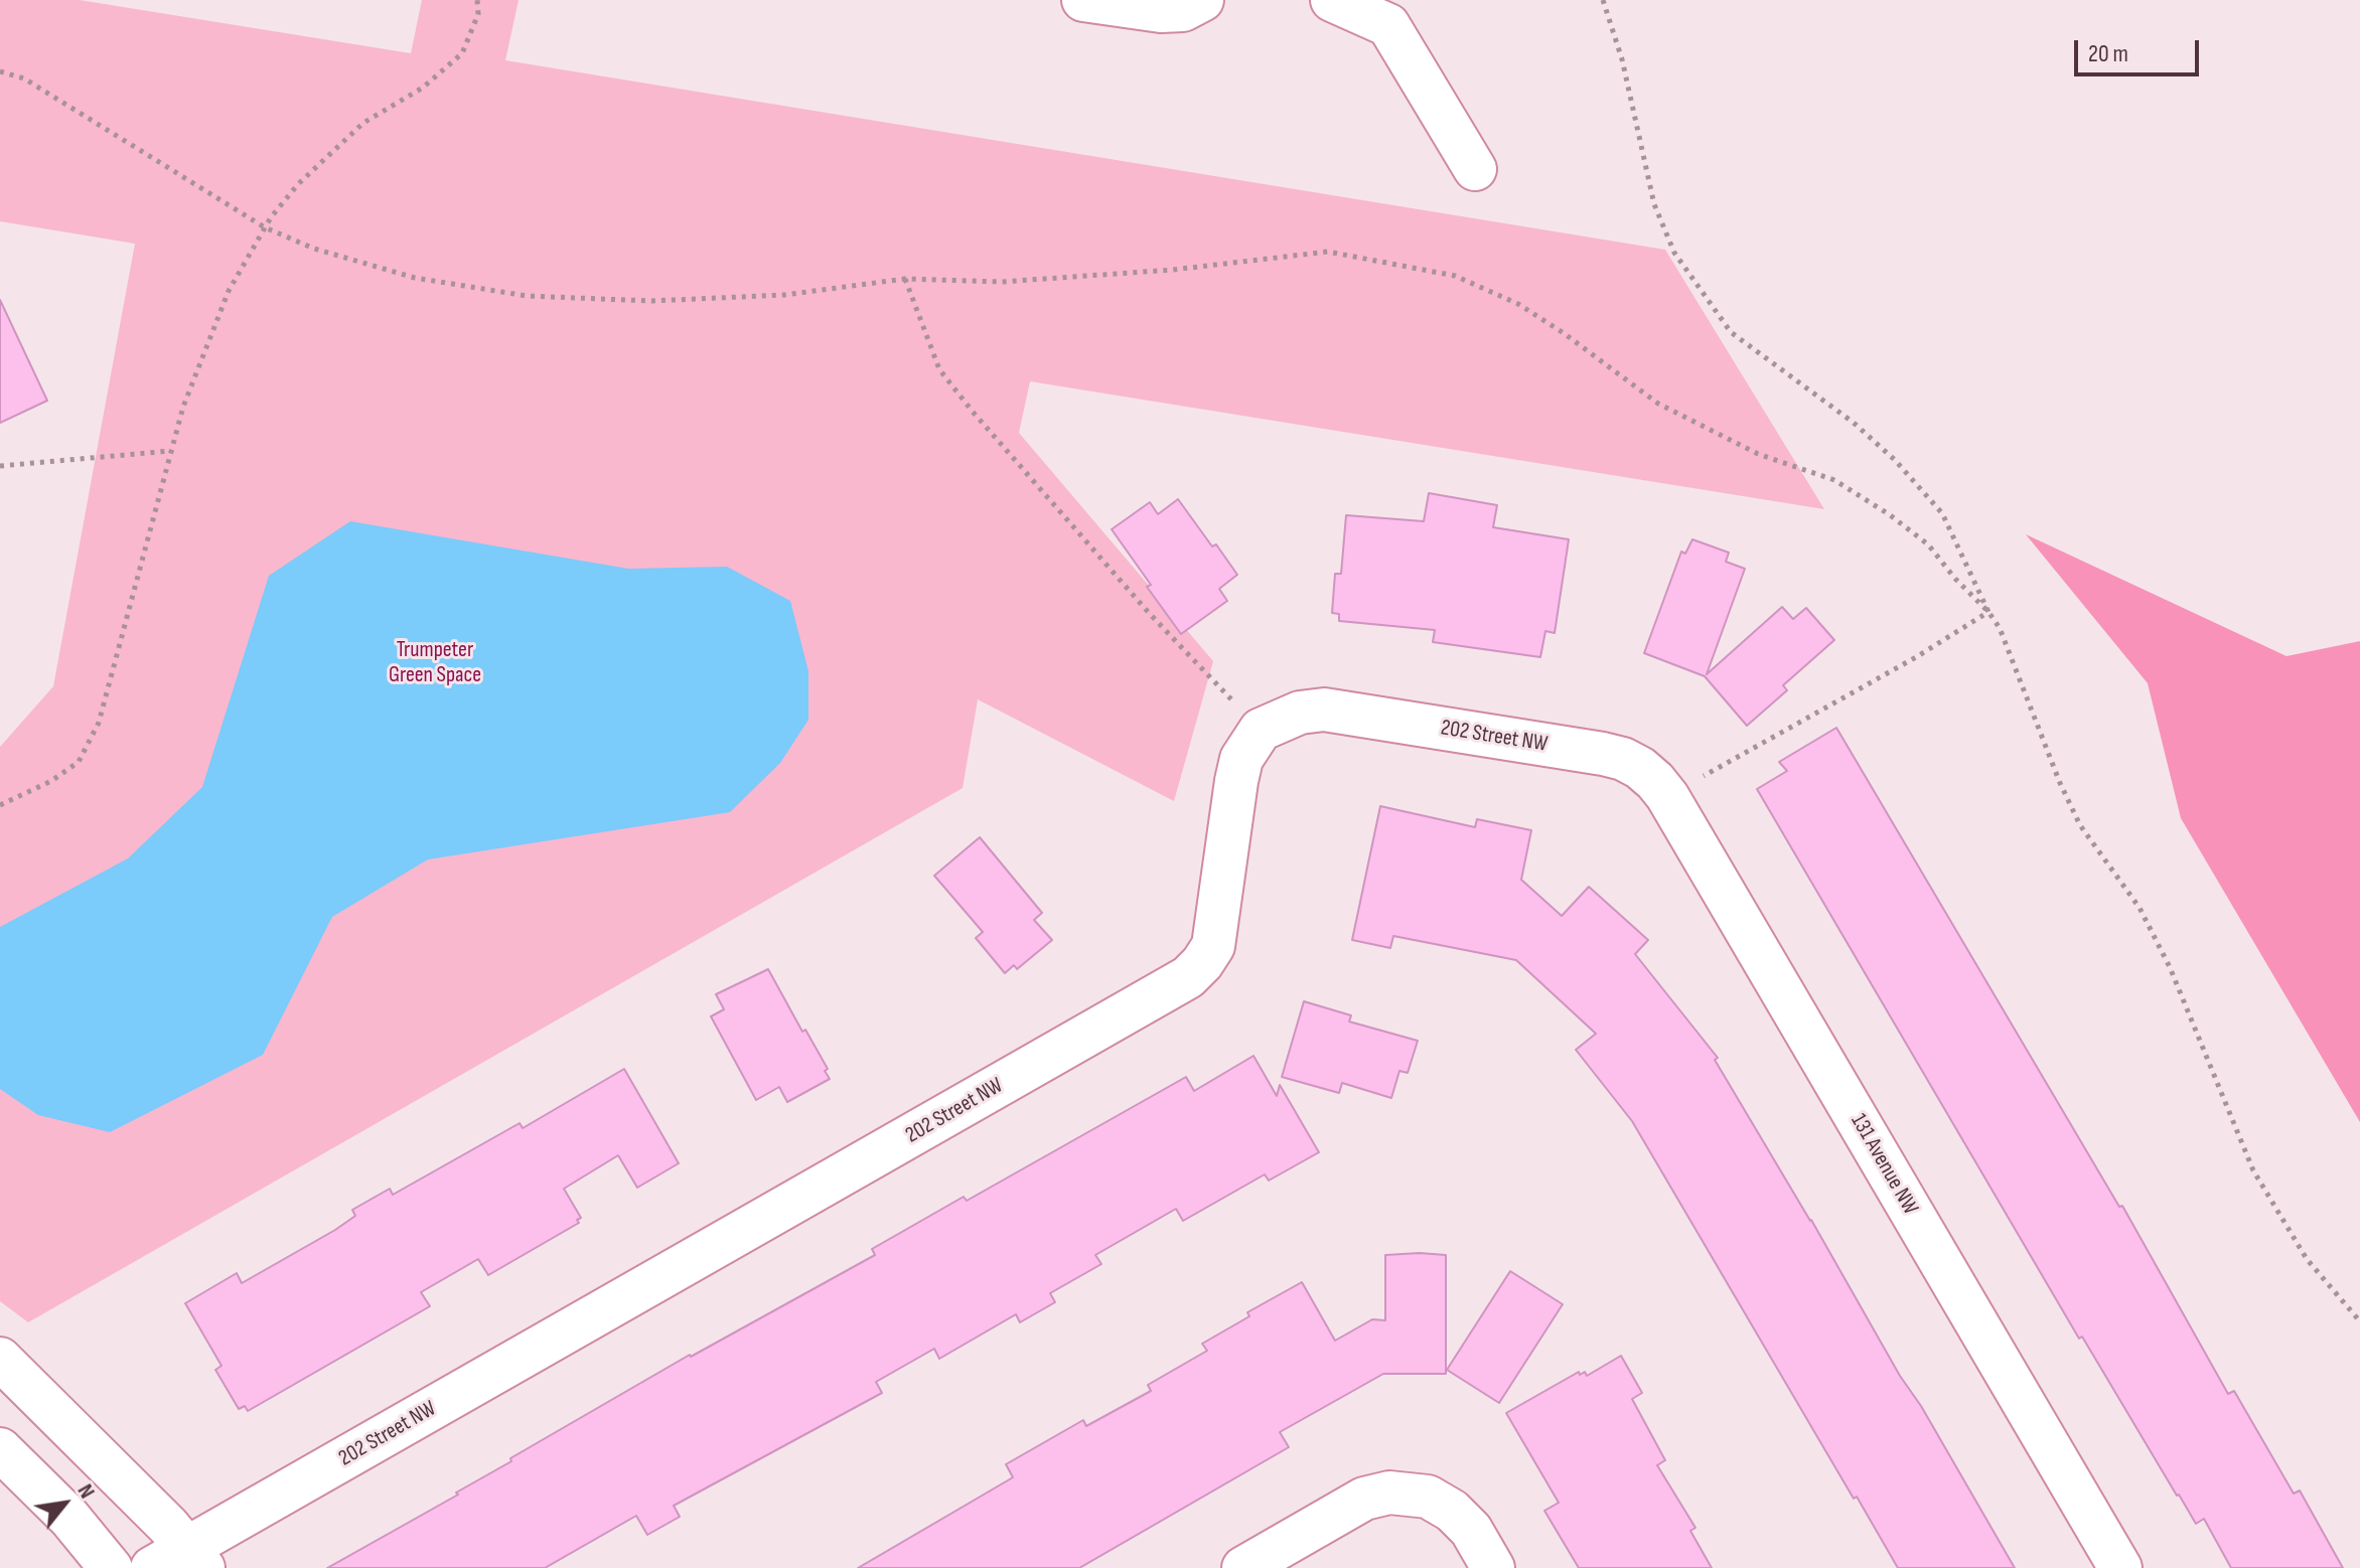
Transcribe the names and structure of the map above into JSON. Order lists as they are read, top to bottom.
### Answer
{
  "streets": {
    "street": ["202 Street NW", "131 Avenue NW"]
  },
  "crossings": [
    ["202 Street NW", "131 Avenue NW"]
  ],
  "parks": ["Trumpeter Green Space"],
  "scale_bar": "20 m",
  "north": "top right"
}
